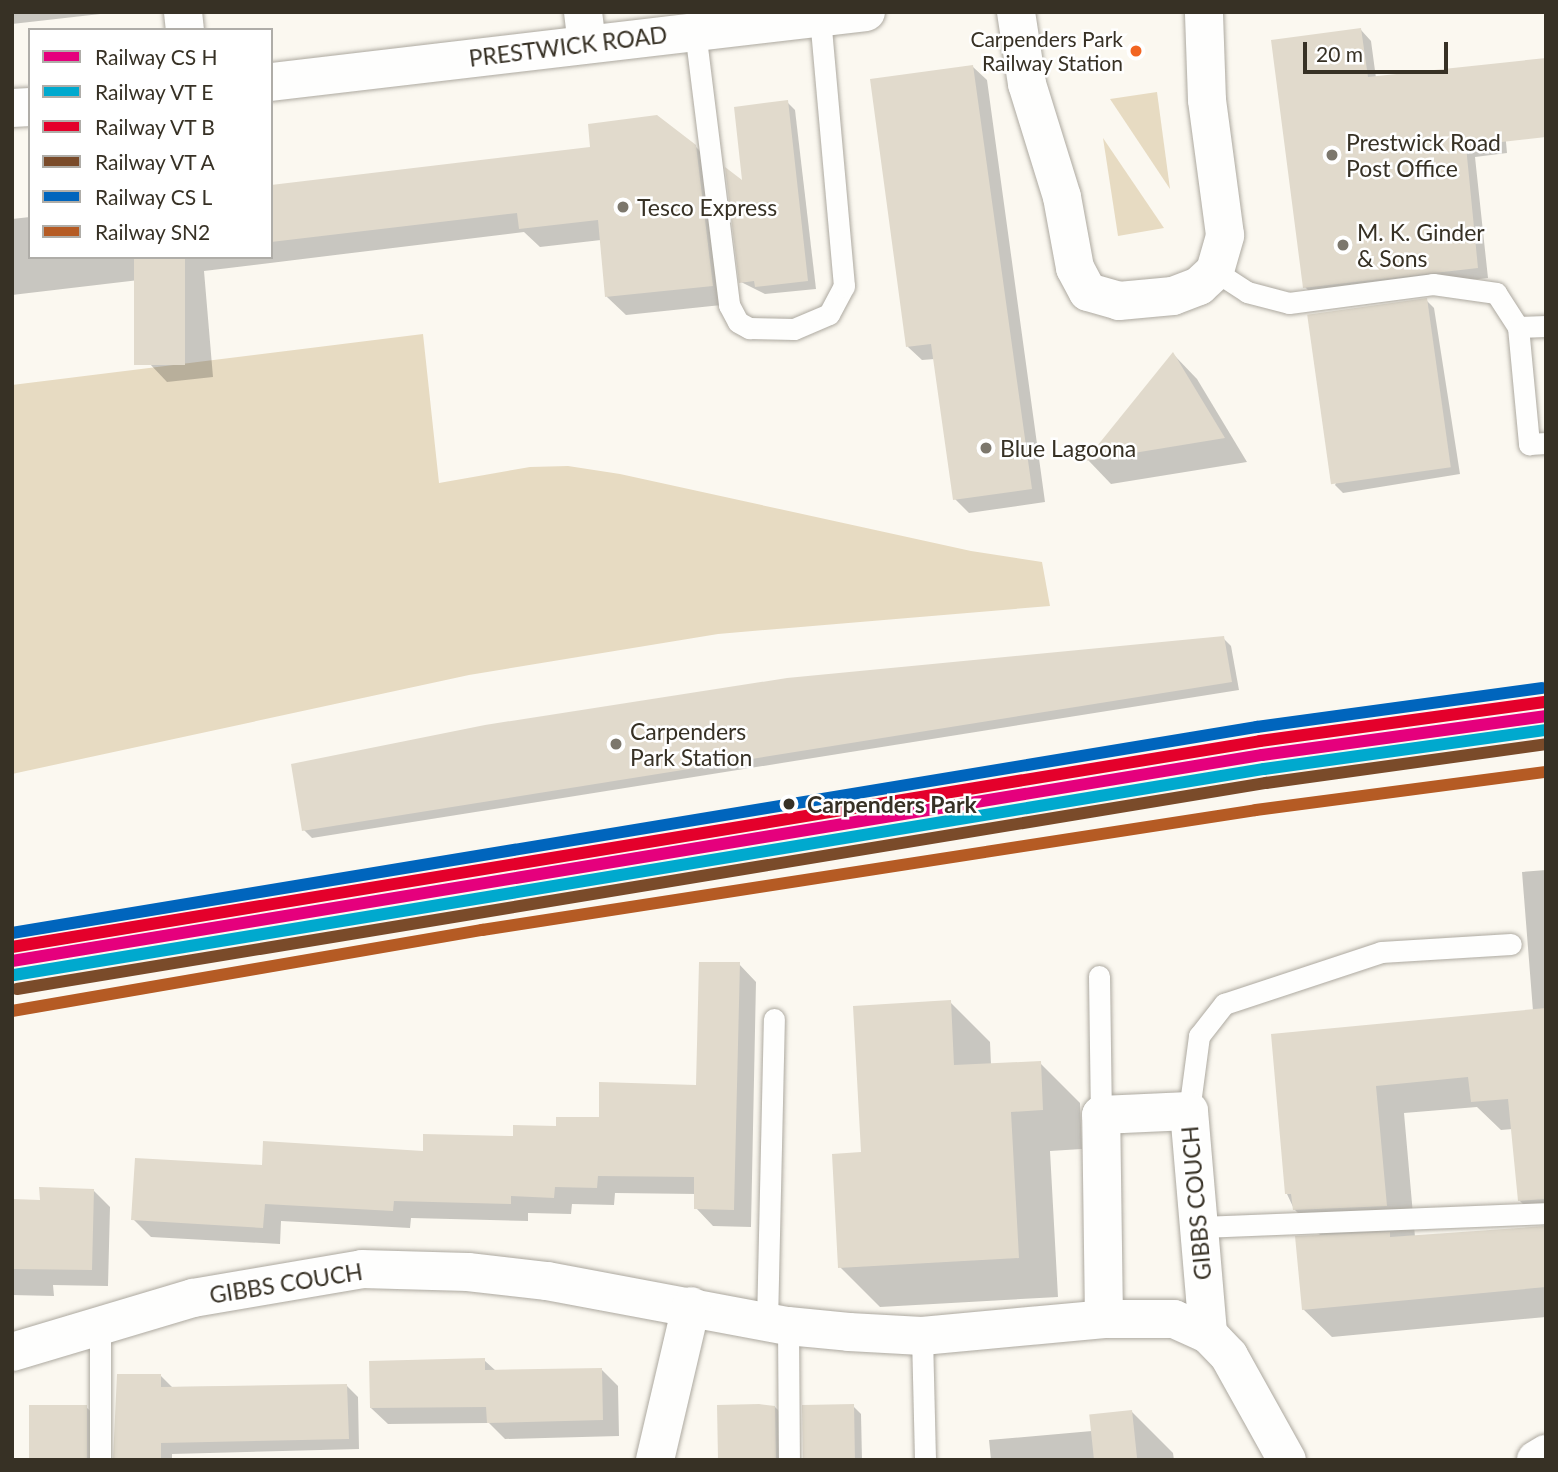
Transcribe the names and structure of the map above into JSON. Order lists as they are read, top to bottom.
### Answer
{
  "streets": {
    "street": ["PRESTWICK ROAD", "GIBBS COUCH"]
  },
  "places": [
    "Carpenders Park Railway Station",
    "Prestwick Road Post Office",
    "Tesco Express",
    "M. K. Ginder & Sons",
    "Blue Lagoona",
    "Carpenders Park Station",
    "Carpenders Park"
  ],
  "lines": ["rail line SN2"],
  "legend": [
    "Railway CS H",
    "Railway VT E",
    "Railway VT B",
    "Railway VT A",
    "Railway CS L",
    "Railway SN2"
  ],
  "scale_bar": "20 m"
}
